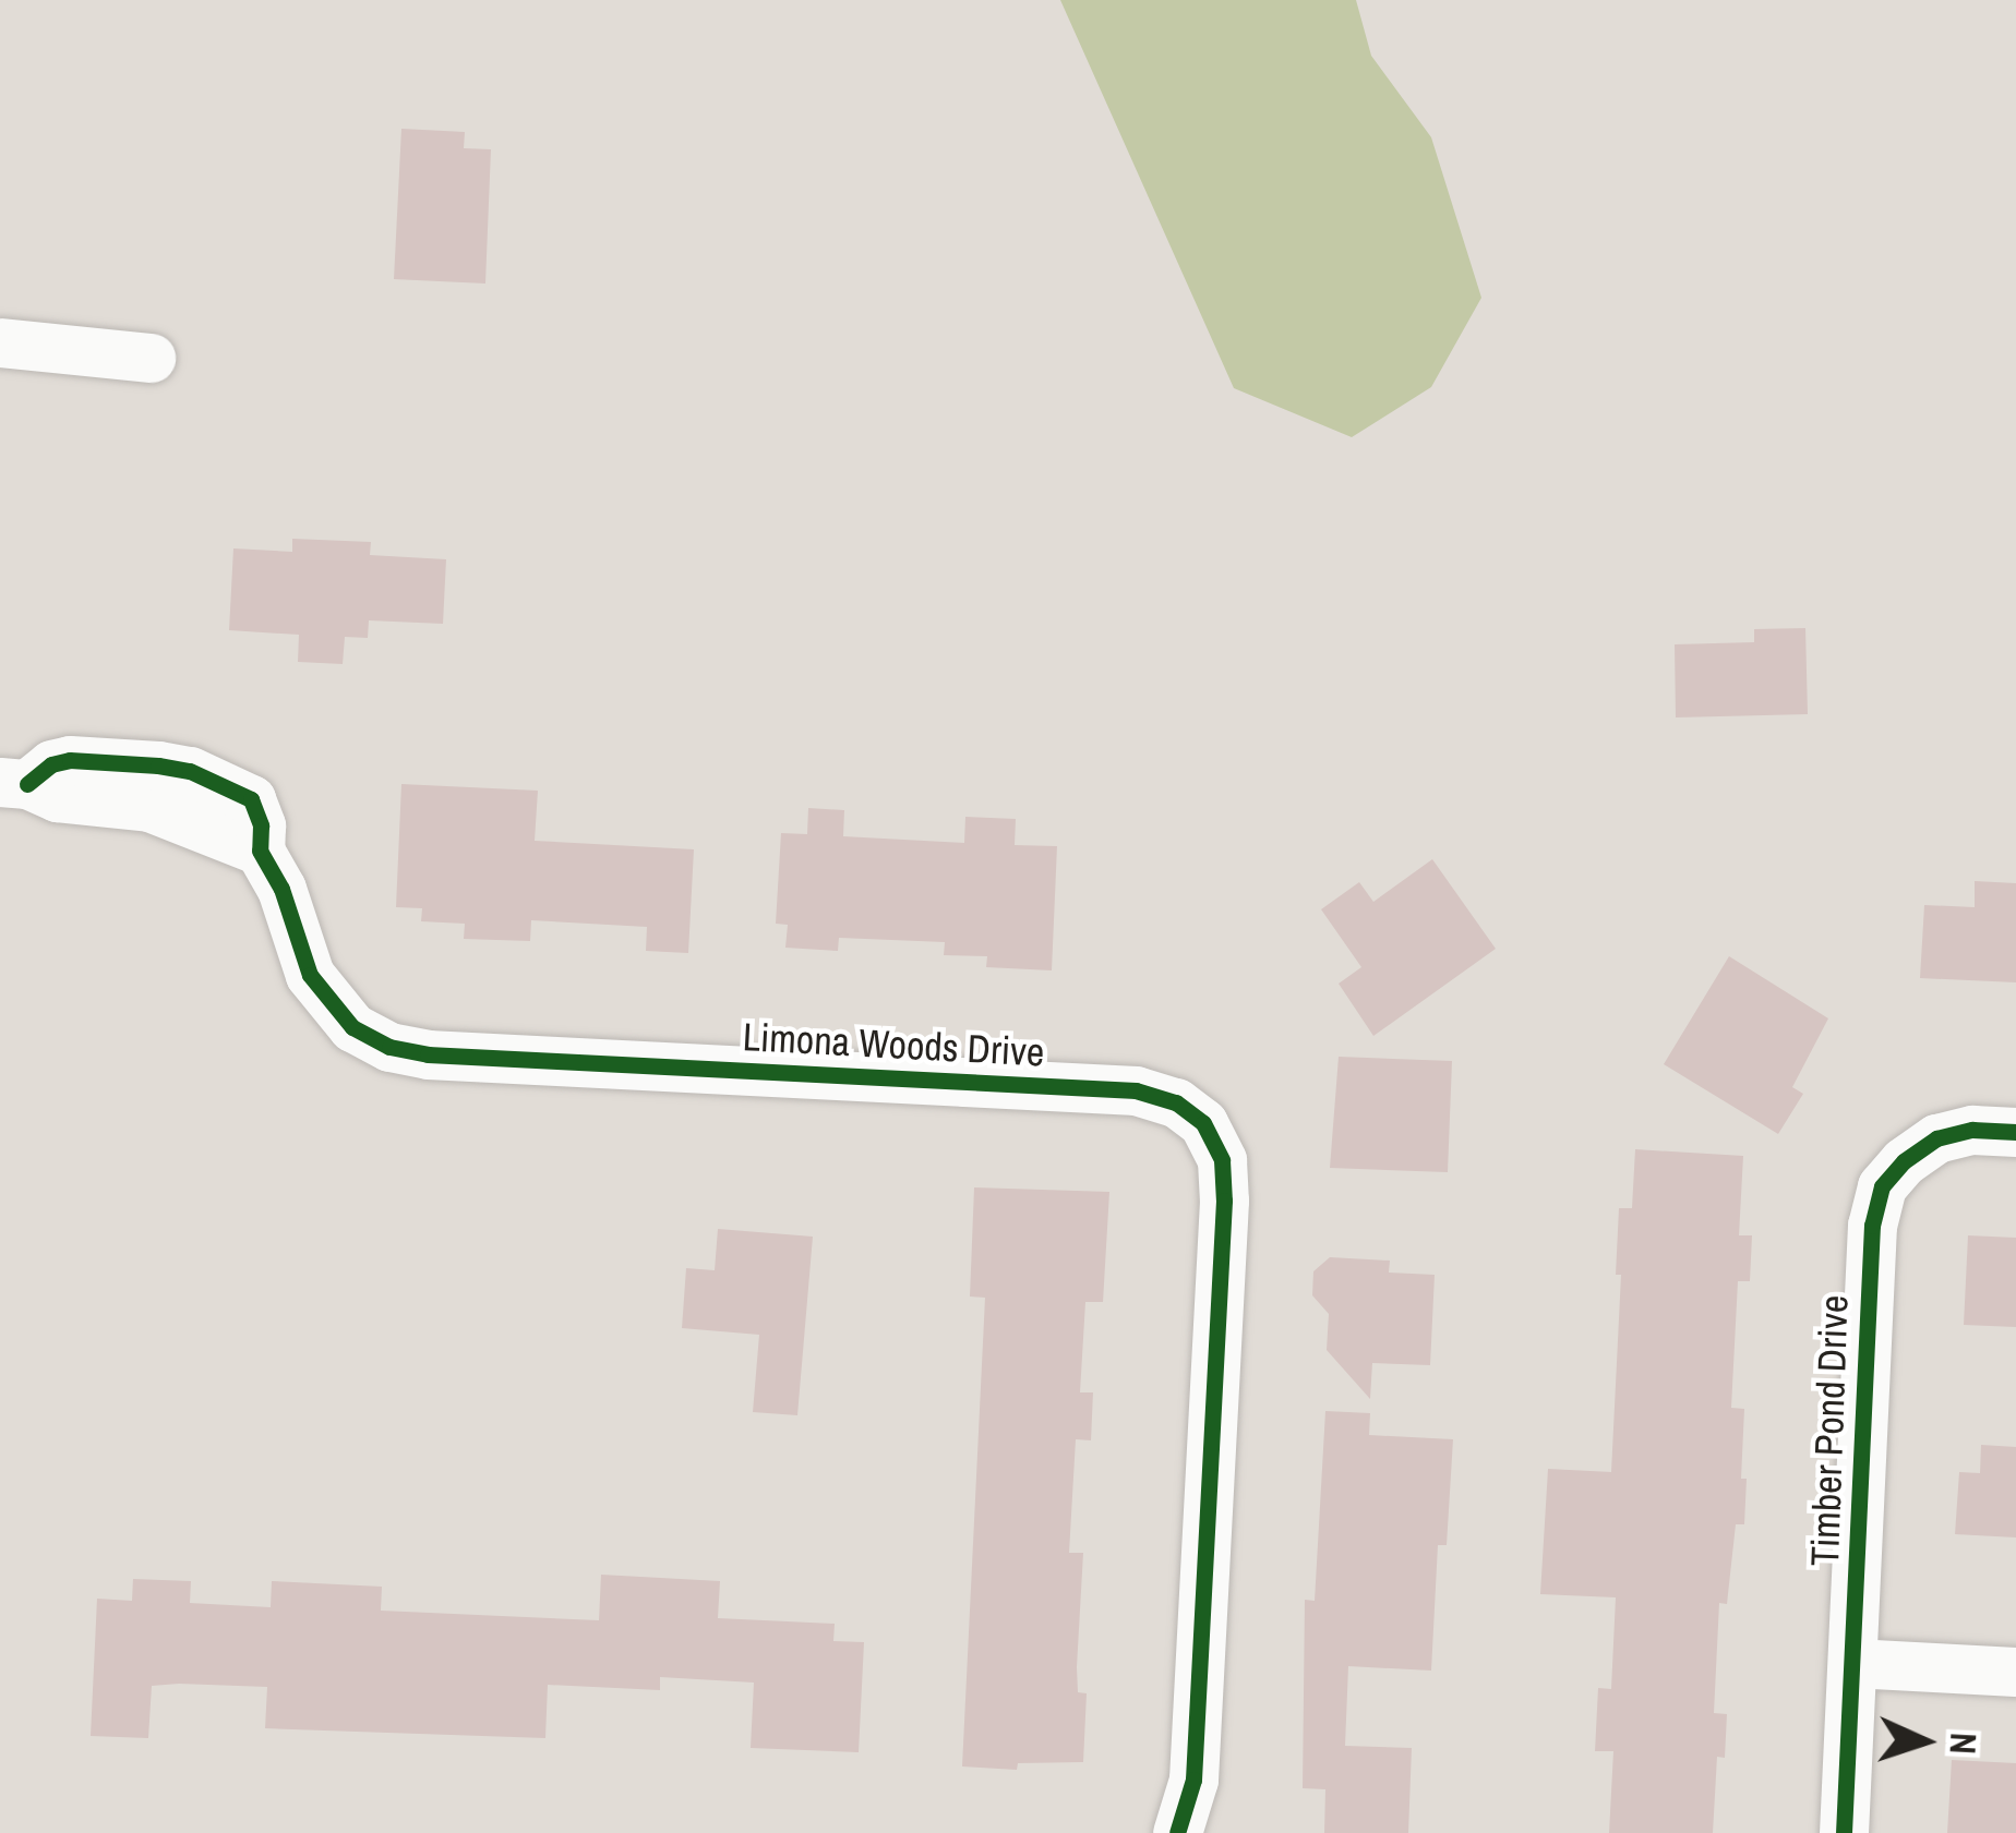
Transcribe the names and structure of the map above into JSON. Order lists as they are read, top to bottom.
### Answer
{
  "streets": {
    "street": ["Limona Woods Drive", "Timber Pond Drive"]
  },
  "north": "right"
}
